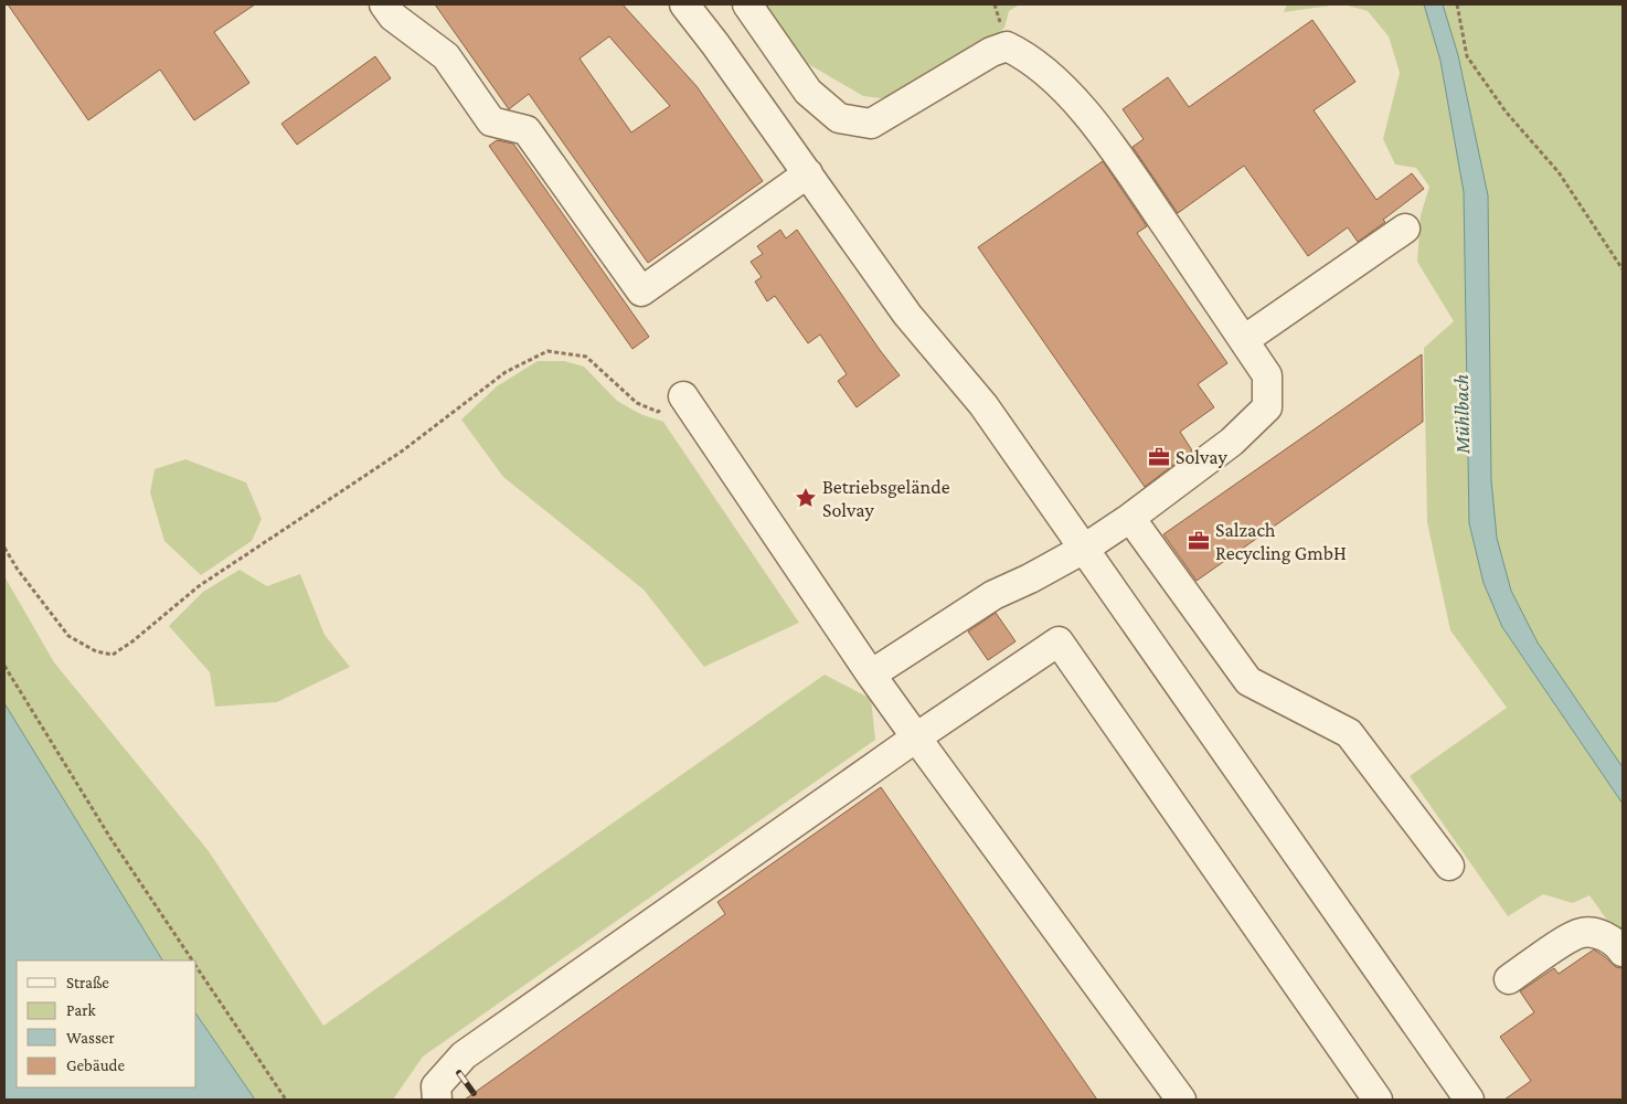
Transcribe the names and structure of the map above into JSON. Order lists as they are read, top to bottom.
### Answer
{
  "water": ["Mühlbach"],
  "places": {
    "office": ["Solvay", "Salzach Recycling GmbH"],
    "place": ["Betriebsgelände Solvay"]
  },
  "legend": [
    "Straße",
    "Park",
    "Wasser",
    "Gebäude"
  ]
}
